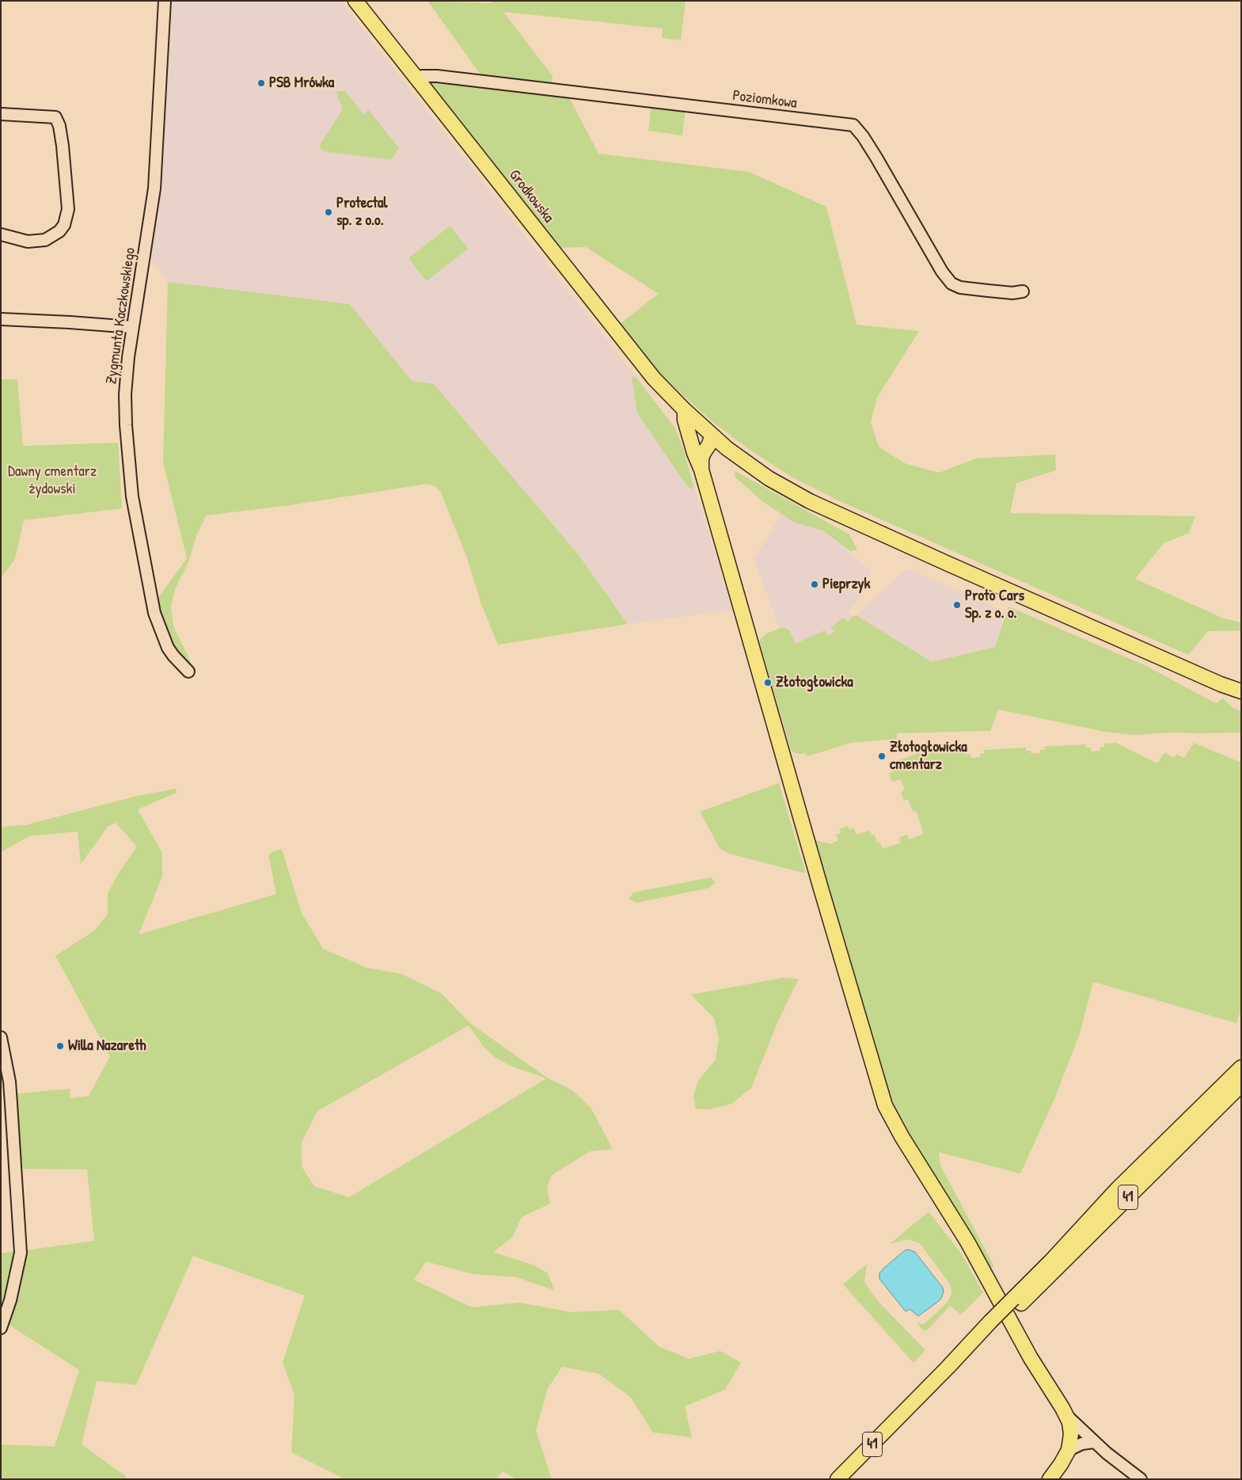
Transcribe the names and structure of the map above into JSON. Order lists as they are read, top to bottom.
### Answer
{
  "streets": {
    "main road": ["Grodkowska", "41"],
    "street": ["Poziomkowa", "Zygmunta Kaczkowskiego"]
  },
  "crossings": [
    ["Poziomkowa", "Grodkowska"]
  ],
  "parks": ["Dawny cmentarz żydowski"],
  "places": [
    "PSB Mrówka",
    "Protectal sp. z o.o.",
    "Pieprzyk",
    "Proto Cars Sp. z o. o.",
    "Złotogłowicka",
    "Złotogłowicka cmentarz",
    "Willa Nazareth"
  ]
}
